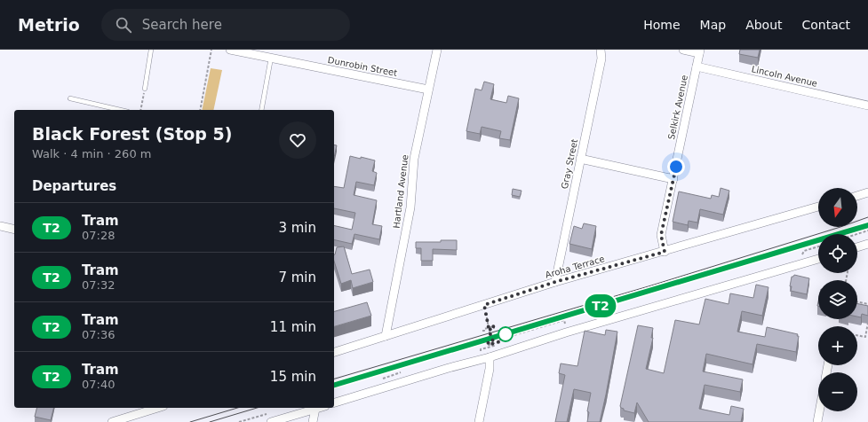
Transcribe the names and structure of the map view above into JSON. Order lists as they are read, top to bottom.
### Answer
{
  "streets": {
    "street": [
      "Dunrobin Street",
      "Lincoln Avenue",
      "Selkirk Avenue",
      "Gray Street",
      "Hartland Avenue",
      "Aroha Terrace"
    ]
  },
  "crossings": [
    ["Dunrobin Street", "Hartland Avenue"],
    ["Lincoln Avenue", "Selkirk Avenue"],
    ["Selkirk Avenue", "Aroha Terrace"],
    ["Gray Street", "Aroha Terrace"],
    ["Hartland Avenue", "Aroha Terrace"]
  ],
  "lines": ["tram line T2"],
  "north": "bottom",
  "page": {
    "header": "Metrio",
    "search": "Search here",
    "nav": [
      "Home",
      "Map",
      "About",
      "Contact"
    ],
    "on_map": "T2",
    "heading": [
      ["Black Forest (Stop 5)", "Walk · 4 min · 260 m"],
      "Departures"
    ],
    "map_buttons": ["+", "−"],
    "list": [
      {
        "mark": "T2",
        "name": "Tram",
        "note": "07:28",
        "value": "3 min"
      },
      {
        "mark": "T2",
        "name": "Tram",
        "note": "07:32",
        "value": "7 min"
      },
      {
        "mark": "T2",
        "name": "Tram",
        "note": "07:36",
        "value": "11 min"
      },
      {
        "mark": "T2",
        "name": "Tram",
        "note": "07:40",
        "value": "15 min"
      }
    ]
  }
}
